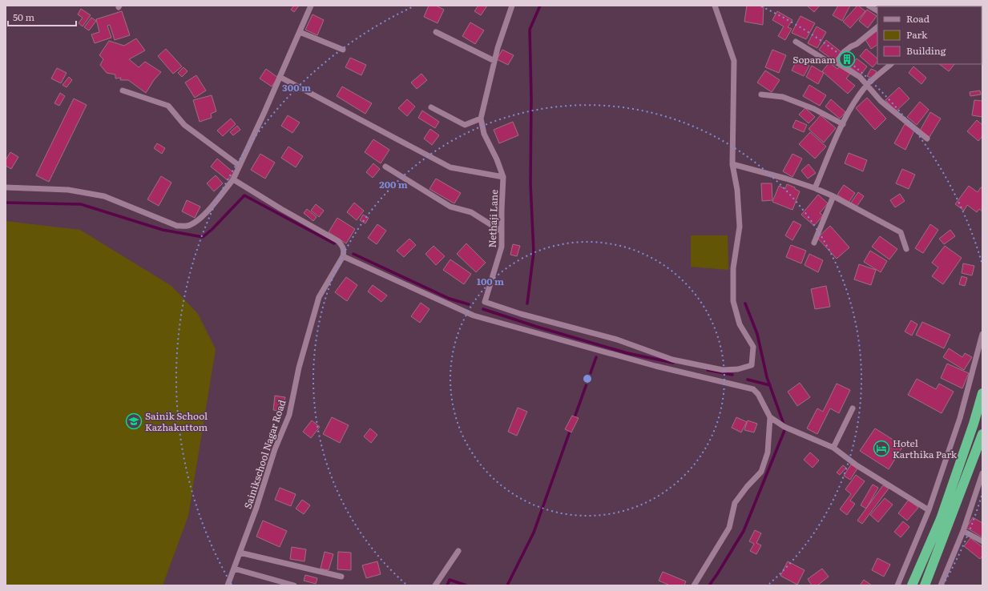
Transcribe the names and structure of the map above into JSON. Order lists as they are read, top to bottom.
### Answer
{
  "streets": {
    "street": ["Nethaji Lane", "Sainikschool Nagar Road"]
  },
  "places": {
    "building": ["Sopanam"],
    "school or university": ["Sainik School Kazhakuttom"],
    "hotel": ["Hotel Karthika Park"]
  },
  "legend": ["Road", "Park", "Building"],
  "scale_bar": "50 m",
  "rings": ["300 m", "200 m", "100 m"]
}
